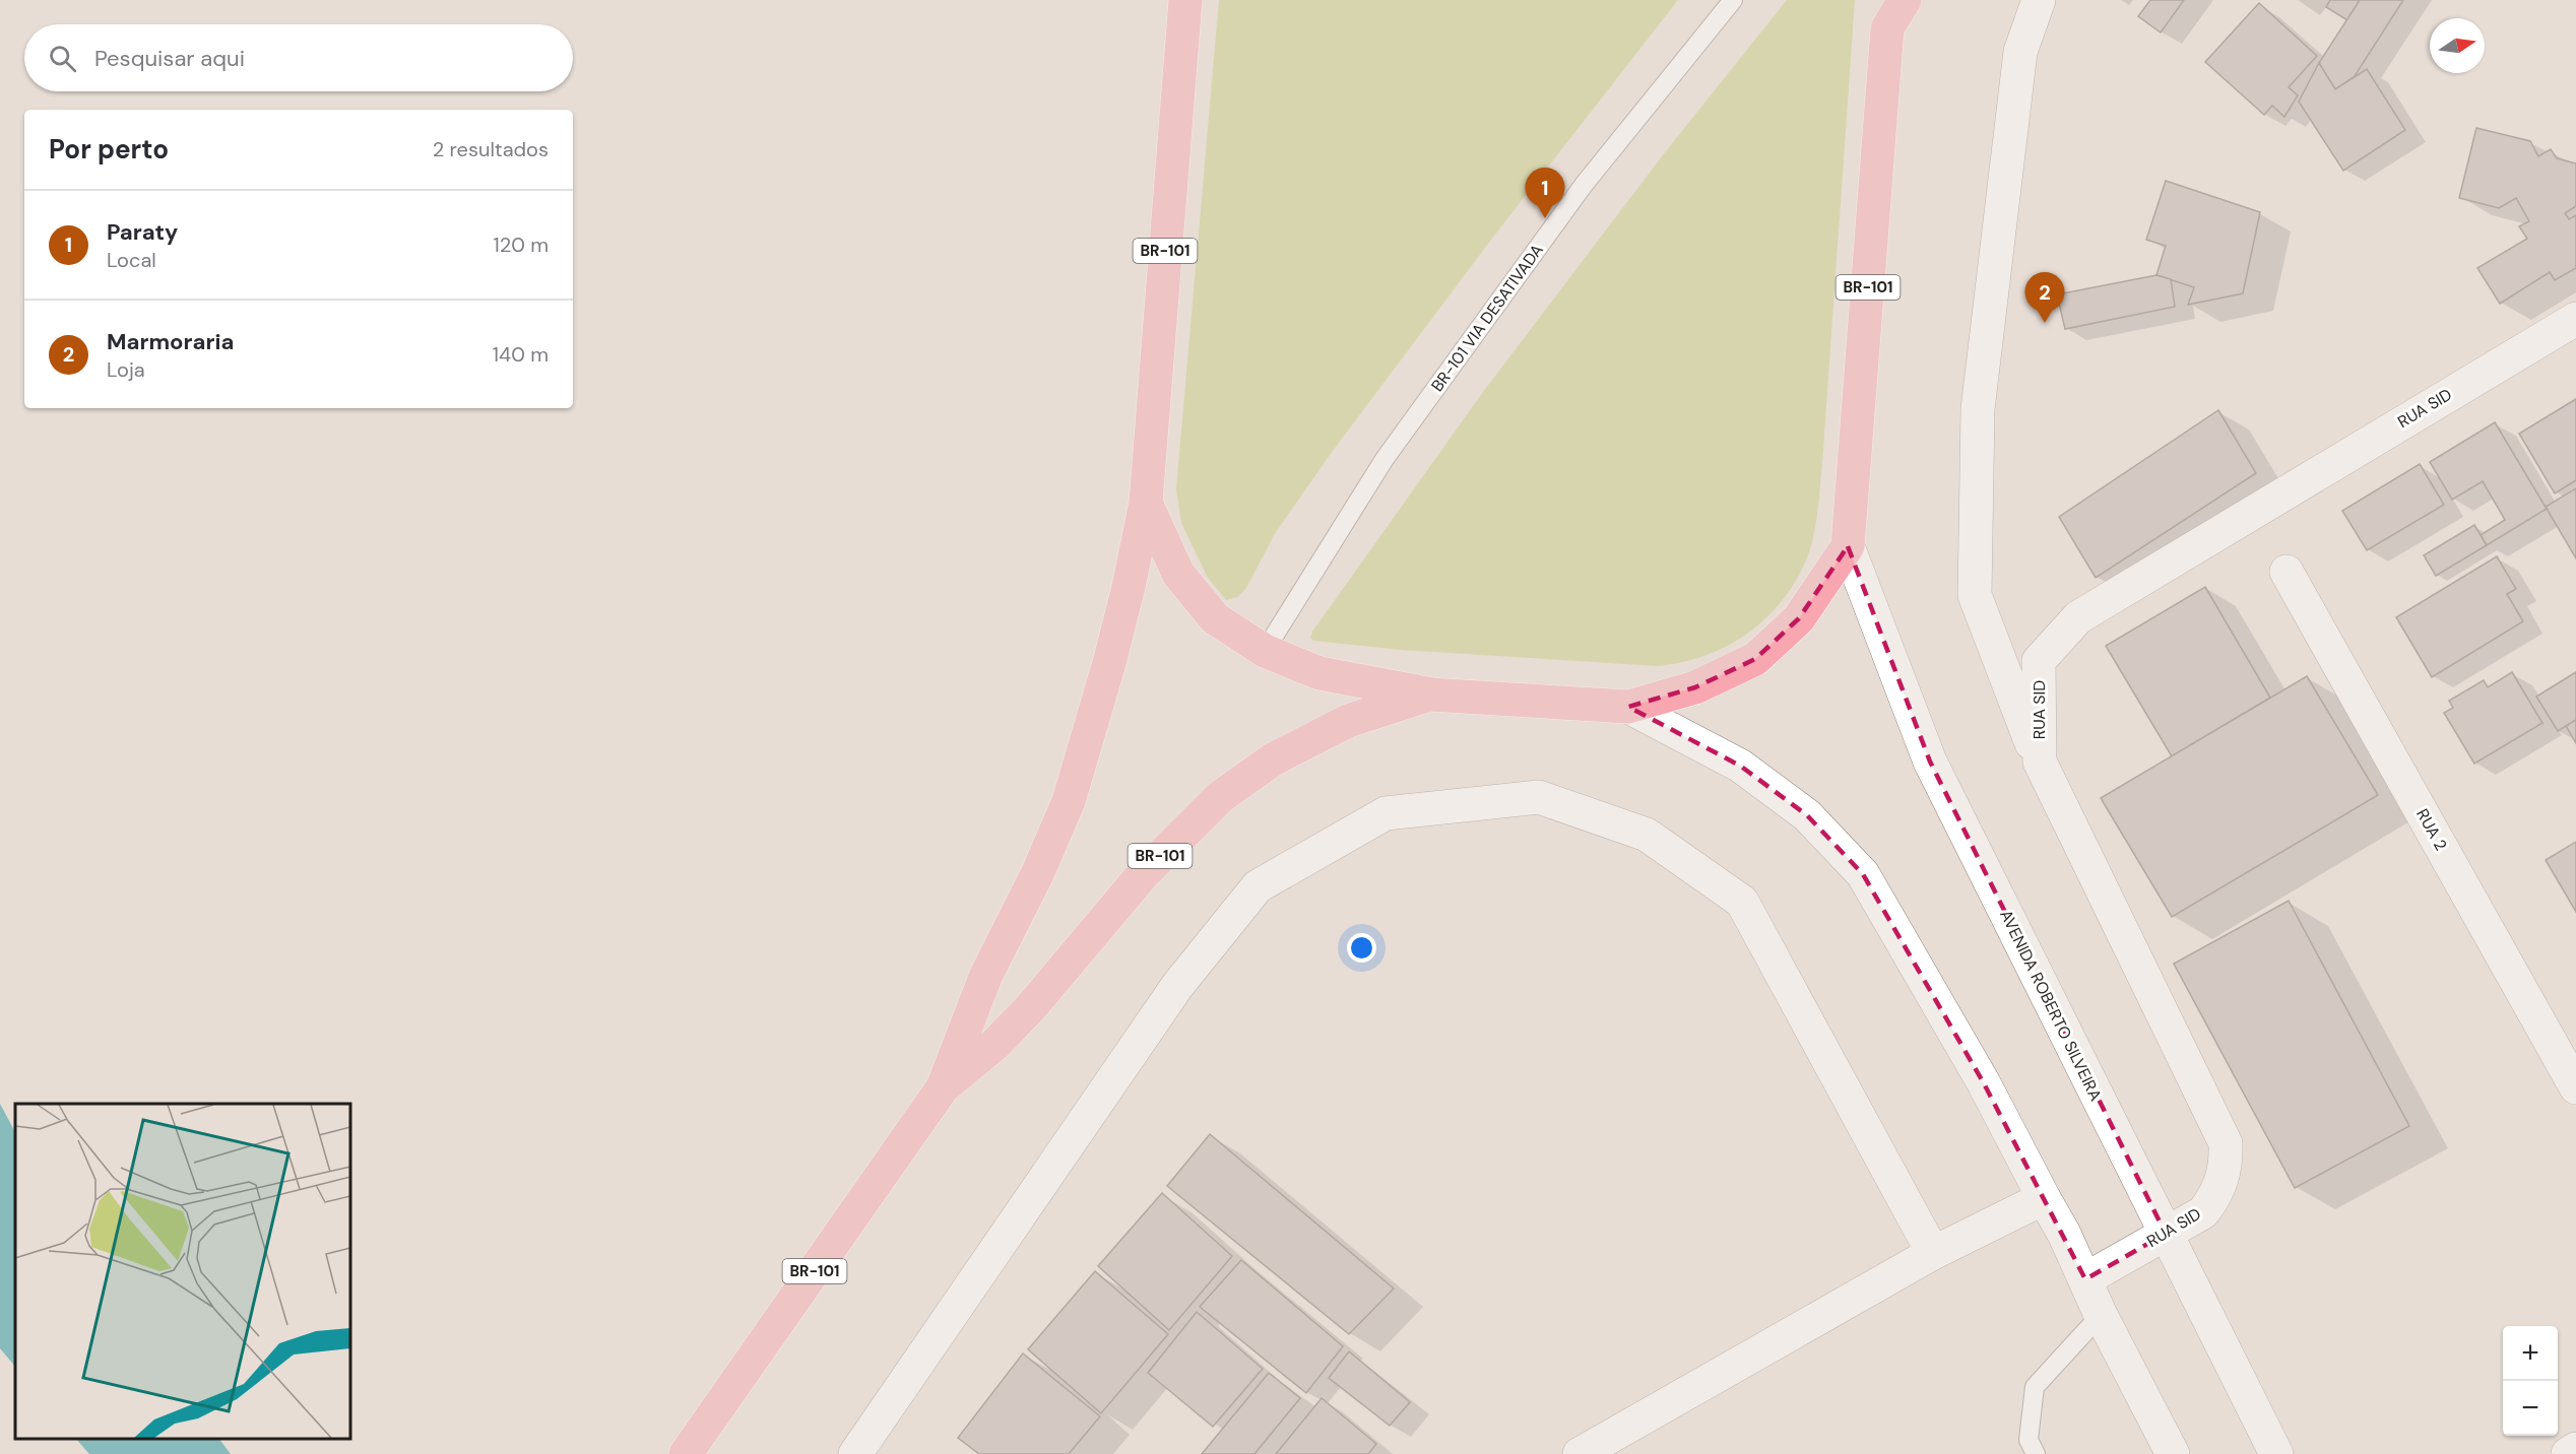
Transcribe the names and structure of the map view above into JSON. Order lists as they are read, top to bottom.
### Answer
{
  "streets": {
    "highway": ["BR-101"],
    "street": ["RUA SID", "RUA 2", "AVENIDA ROBERTO SILVEIRA"],
    "lane": ["BR-101 VIA DESATIVADA"]
  },
  "crossings": [
    ["BR-101", "AVENIDA ROBERTO SILVEIRA"],
    ["RUA SID", "AVENIDA ROBERTO SILVEIRA"]
  ],
  "north": "right",
  "page": {
    "search": "Pesquisar aqui",
    "heading": ["Por perto", "2 resultados"],
    "pins": ["1", "2"],
    "list": [
      {
        "mark": "1",
        "name": "Paraty",
        "note": "Local",
        "value": "120 m"
      },
      {
        "mark": "2",
        "name": "Marmoraria",
        "note": "Loja",
        "value": "140 m"
      }
    ],
    "map_buttons": ["+", "−"]
  }
}
